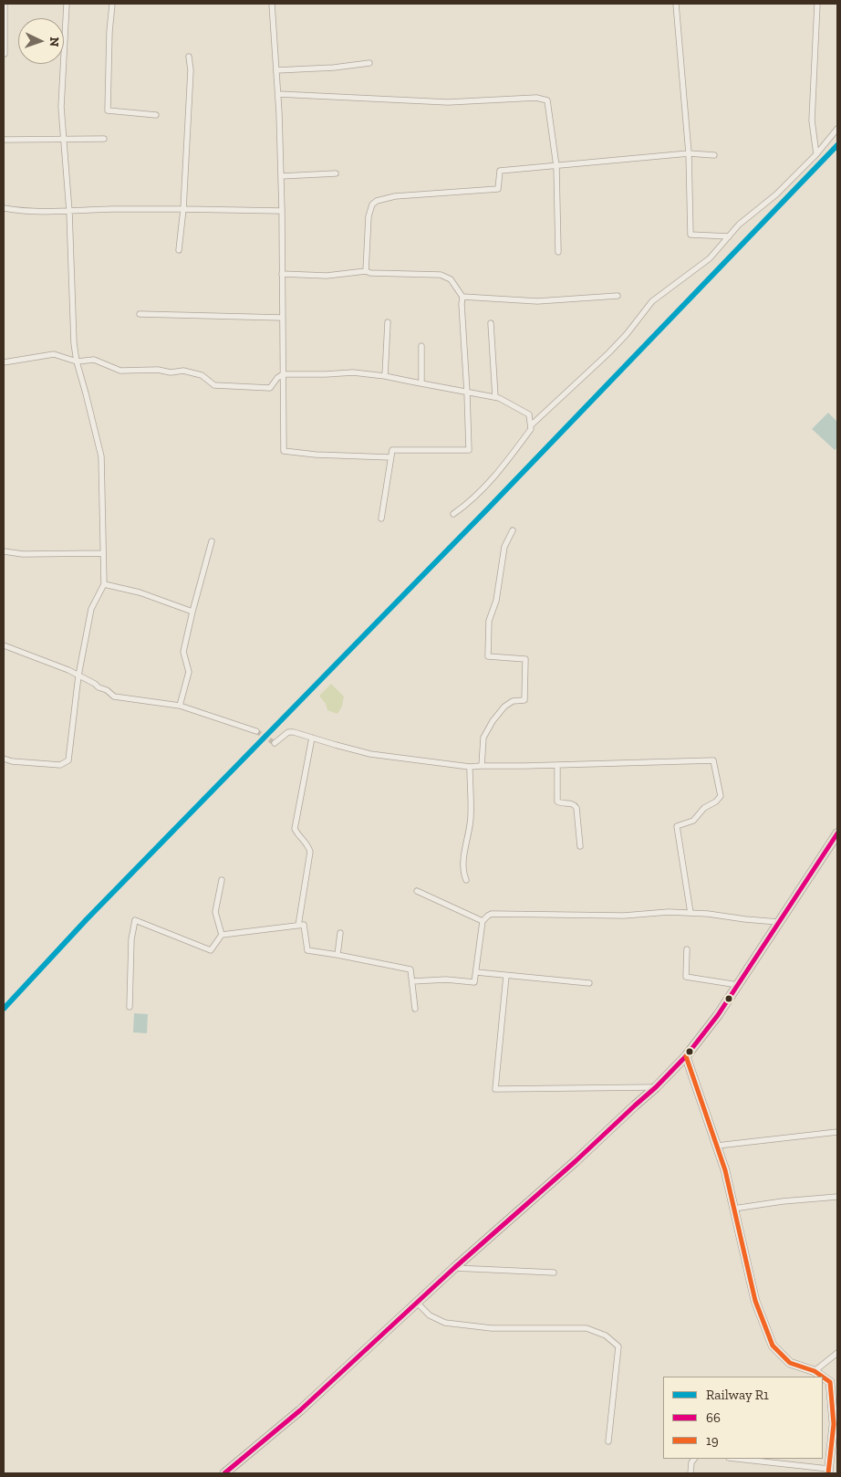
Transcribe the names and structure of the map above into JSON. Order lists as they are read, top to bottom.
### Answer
{
  "lines": ["rail line R1", "transit line 66", "transit line 19"],
  "legend": ["Railway R1", "66", "19"],
  "north": "right"
}
